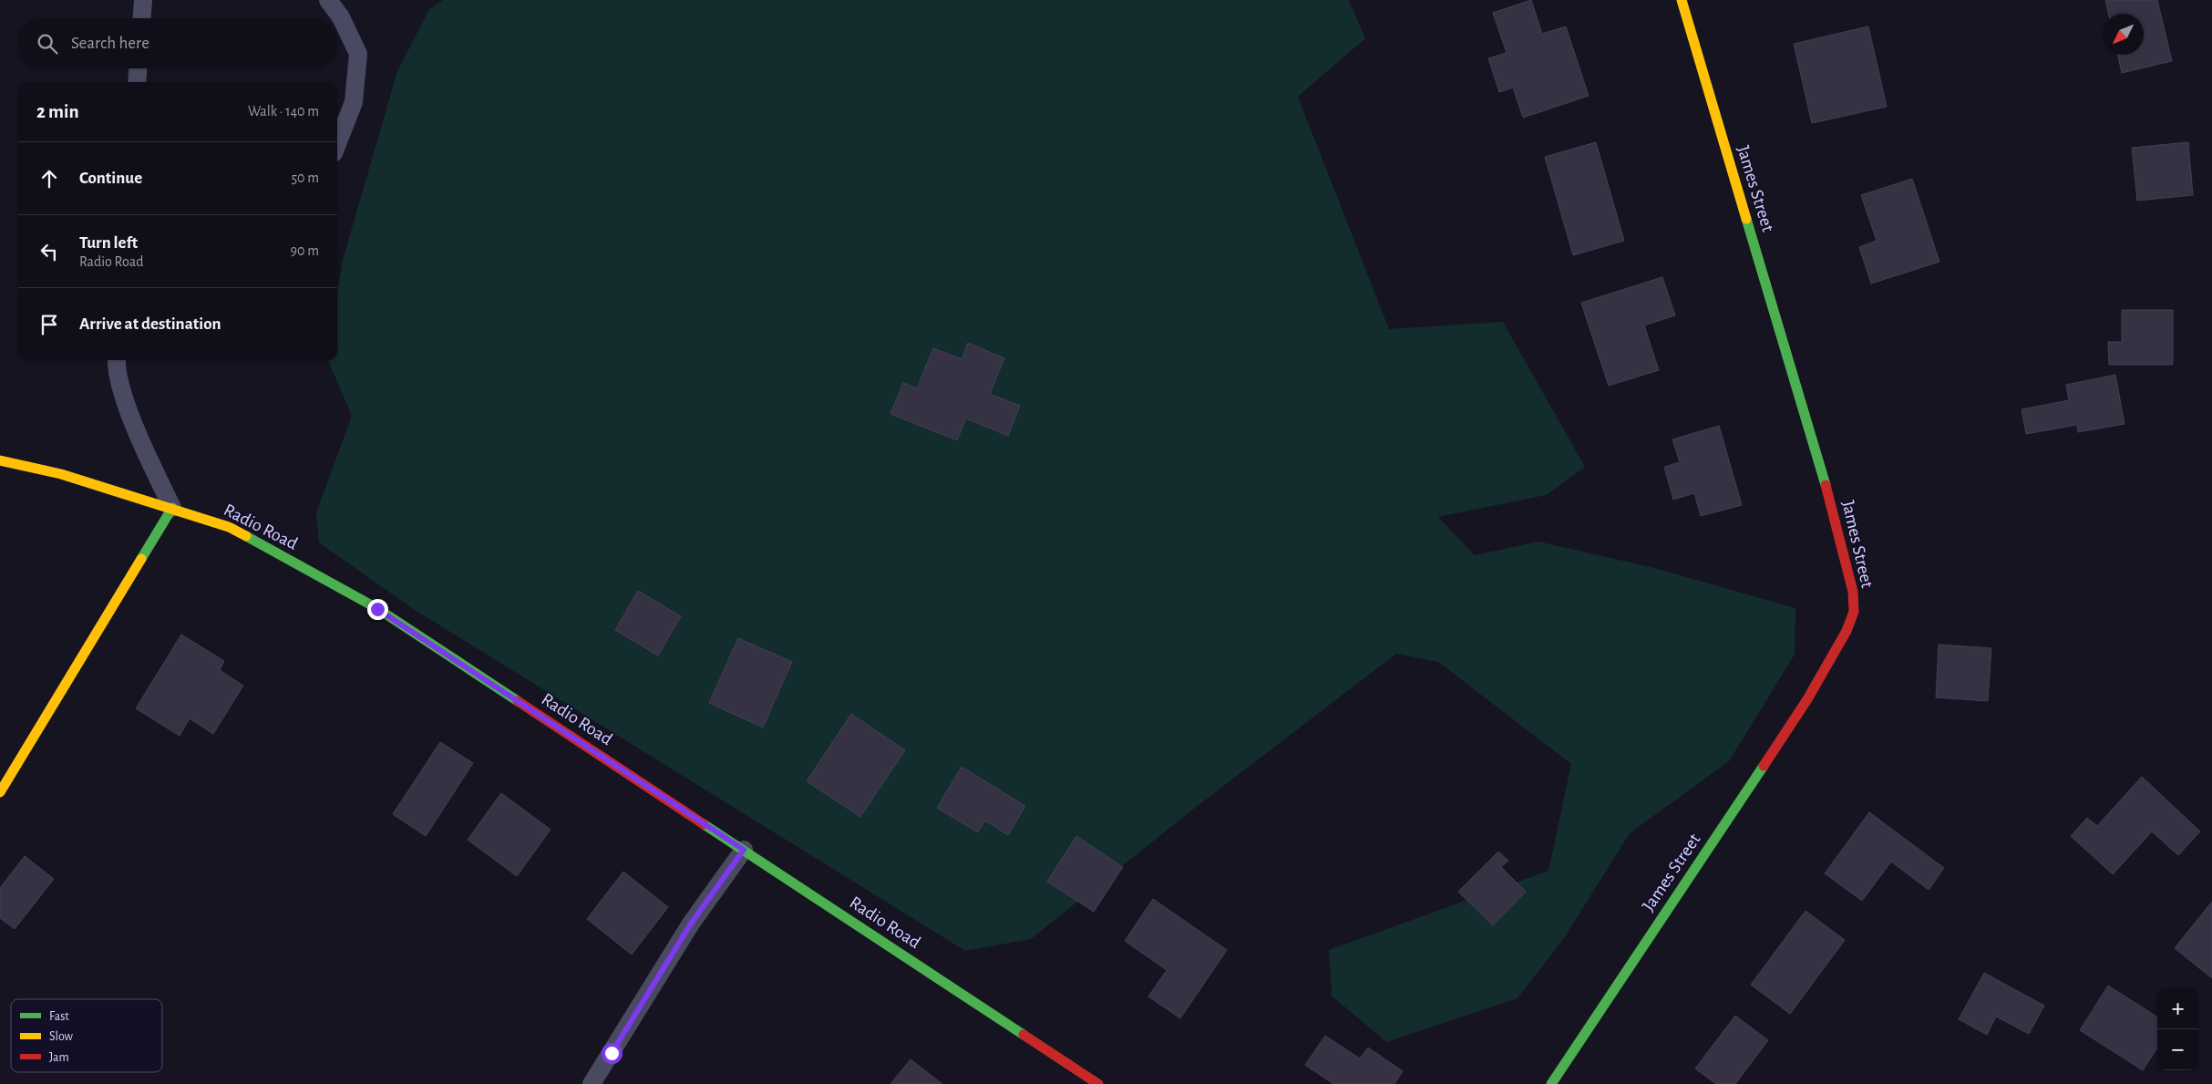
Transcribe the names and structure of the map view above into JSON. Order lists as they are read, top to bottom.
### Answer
{
  "streets": {
    "street": ["James Street", "Radio Road"]
  },
  "legend": ["Fast", "Slow", "Jam"],
  "north": "bottom left",
  "page": {
    "search": "Search here",
    "heading": ["2 min", "Walk · 140 m"],
    "list": [
      ["Continue", "50 m"],
      ["Turn left", "Radio Road", "90 m"],
      "Arrive at destination"
    ],
    "map_buttons": ["+", "−"]
  }
}
